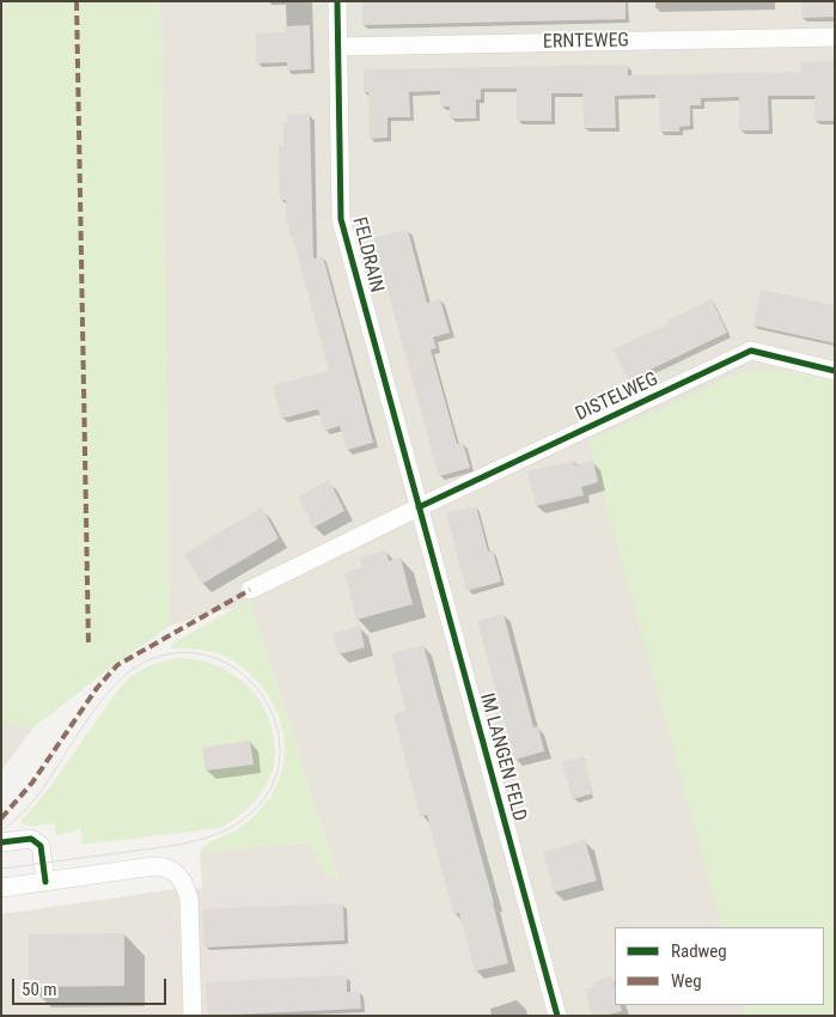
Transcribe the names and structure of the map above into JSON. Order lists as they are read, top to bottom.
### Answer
{
  "streets": {
    "street": [
      "ERNTEWEG",
      "FELDRAIN",
      "DISTELWEG",
      "IM LANGEN FELD"
    ]
  },
  "crossings": [
    ["ERNTEWEG", "FELDRAIN"],
    ["FELDRAIN", "DISTELWEG"],
    ["FELDRAIN", "IM LANGEN FELD"],
    ["DISTELWEG", "IM LANGEN FELD"]
  ],
  "legend": ["Radweg", "Weg"],
  "scale_bar": "50 m"
}
